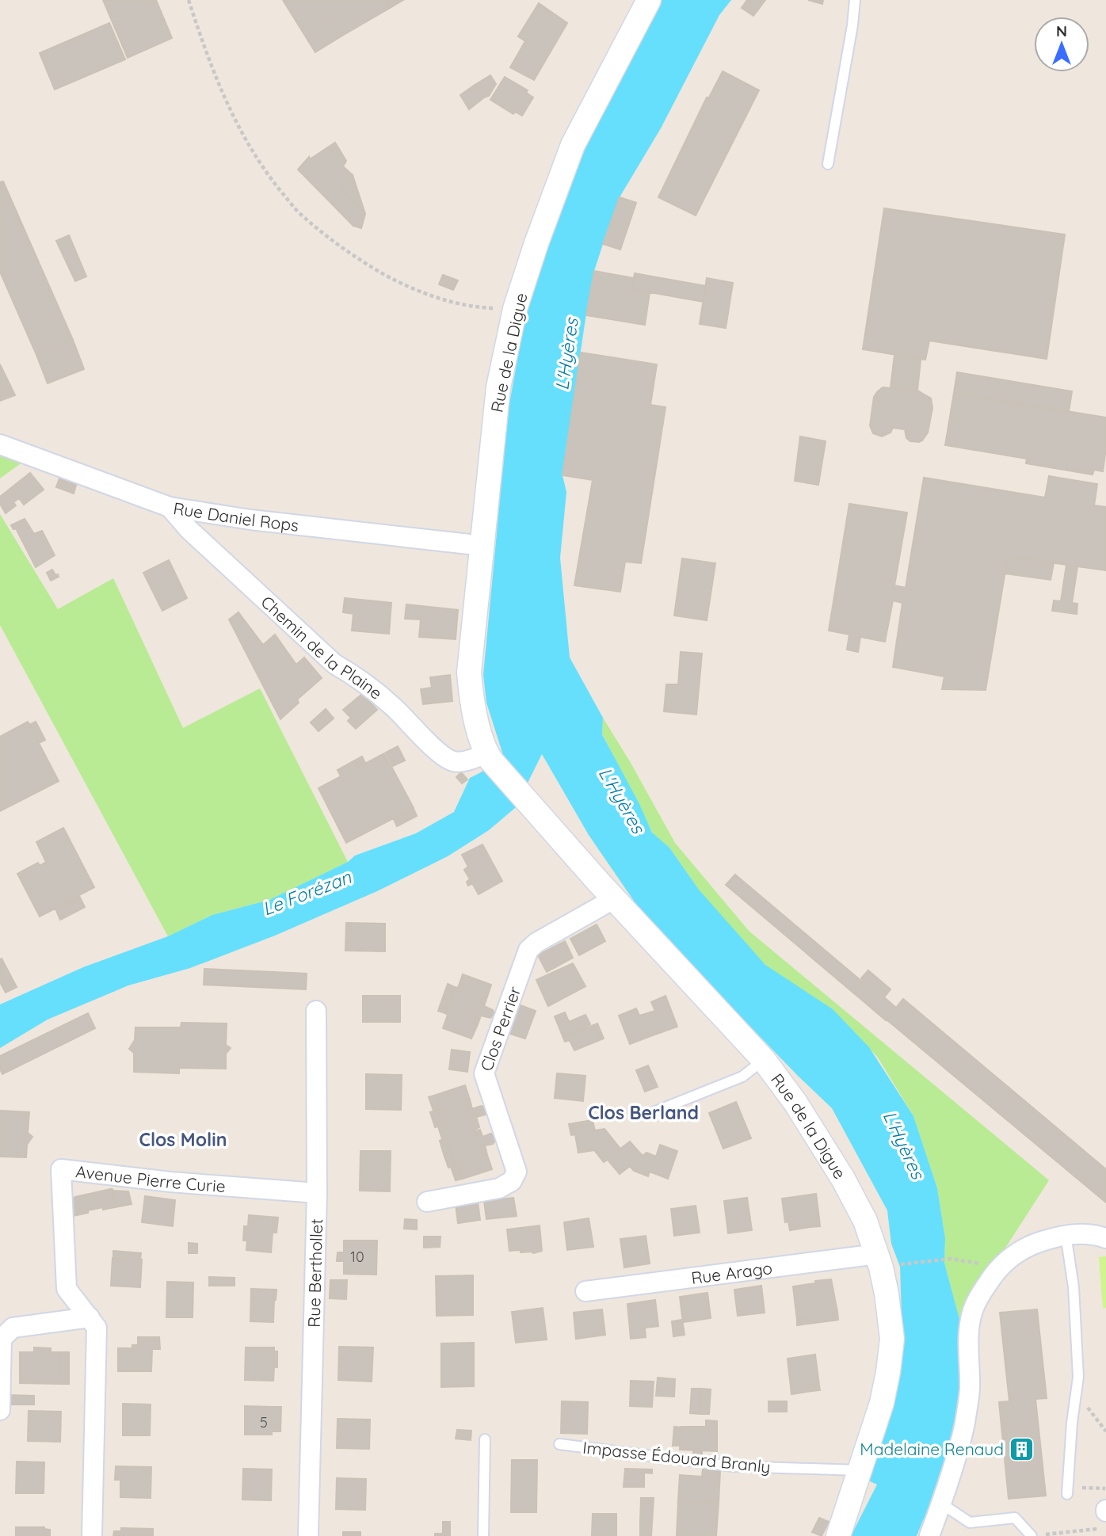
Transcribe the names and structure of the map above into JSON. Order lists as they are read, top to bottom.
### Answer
{
  "streets": {
    "street": [
      "Rue de la Digue",
      "Rue Daniel Rops",
      "Chemin de la Plaine",
      "Clos Perrier",
      "Avenue Pierre Curie",
      "Rue Berthollet",
      "Rue Arago"
    ],
    "lane": ["Impasse Édouard Branly"]
  },
  "crossings": [
    ["Rue de la Digue", "Rue Daniel Rops"],
    ["Rue de la Digue", "Chemin de la Plaine"],
    ["Rue de la Digue", "Clos Perrier"],
    ["Rue de la Digue", "Rue Arago"],
    ["Rue de la Digue", "Impasse Édouard Branly"],
    ["Rue Daniel Rops", "Chemin de la Plaine"],
    ["Avenue Pierre Curie", "Rue Berthollet"]
  ],
  "districts": ["Clos Berland", "Clos Molin"],
  "water": ["L'Hyères", "Le Forézan"],
  "places": {
    "building": ["Madelaine Renaud"]
  },
  "house_numbers": ["10", "5"],
  "north": "top"
}
